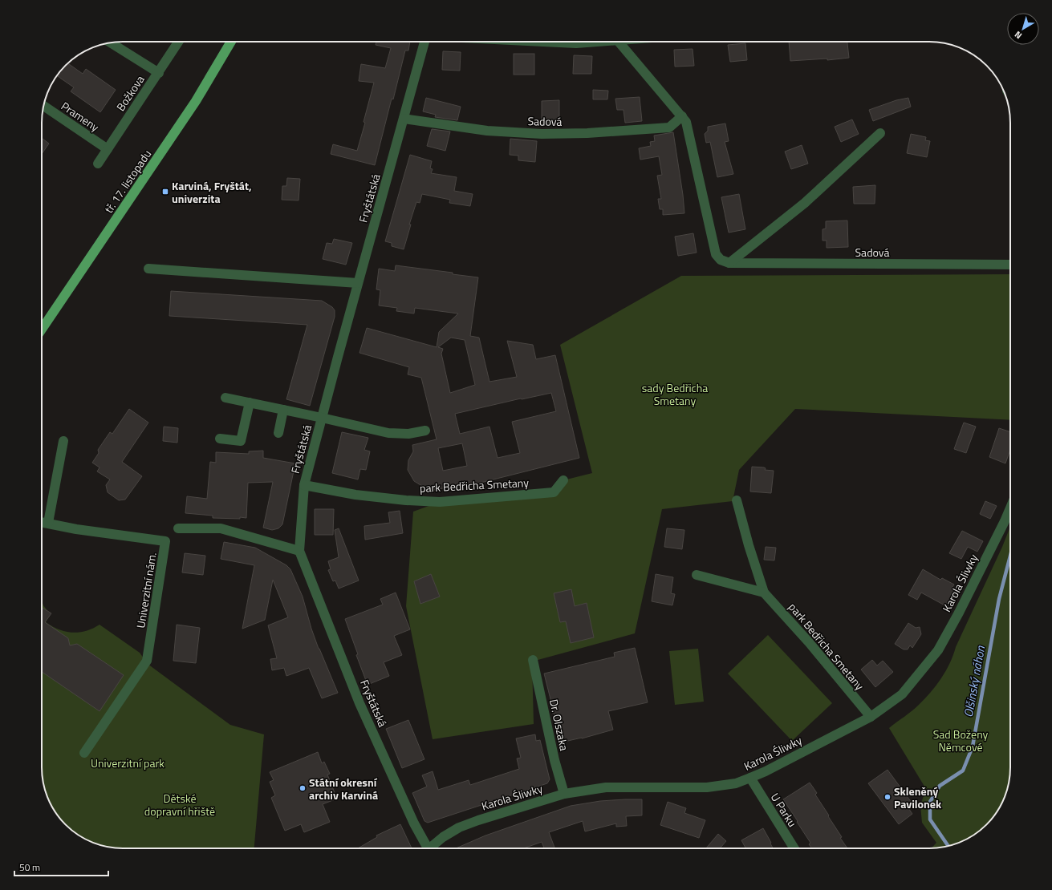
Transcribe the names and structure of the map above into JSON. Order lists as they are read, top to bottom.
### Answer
{
  "streets": {
    "main road": ["tř. 17. listopadu"],
    "street": [
      "Božkova",
      "Prameny",
      "Sadová",
      "Fryštátská",
      "park Bedřicha Smetany",
      "Karola Śliwky",
      "Univerzitní nám.",
      "Dr. Olszaka",
      "U Parku"
    ]
  },
  "crossings": [
    ["Božkova", "Prameny"],
    ["Sadová", "Fryštátská"],
    ["Fryštátská", "park Bedřicha Smetany"],
    ["park Bedřicha Smetany", "Karola Śliwky"],
    ["Karola Śliwky", "Dr. Olszaka"],
    ["Karola Śliwky", "U Parku"]
  ],
  "water": ["Olšinský náhon"],
  "parks": [
    "sady Bedřicha Smetany",
    "Sad Boženy Němcové",
    "Univerzitní park",
    "Dětské dopravní hřiště"
  ],
  "places": {
    "transit": ["Karviná, Fryštát, univerzita"],
    "other": ["Státní okresní archiv Karviná", "Skleněný Pavilonek"]
  },
  "scale_bar": "50 m",
  "north": "bottom left"
}
